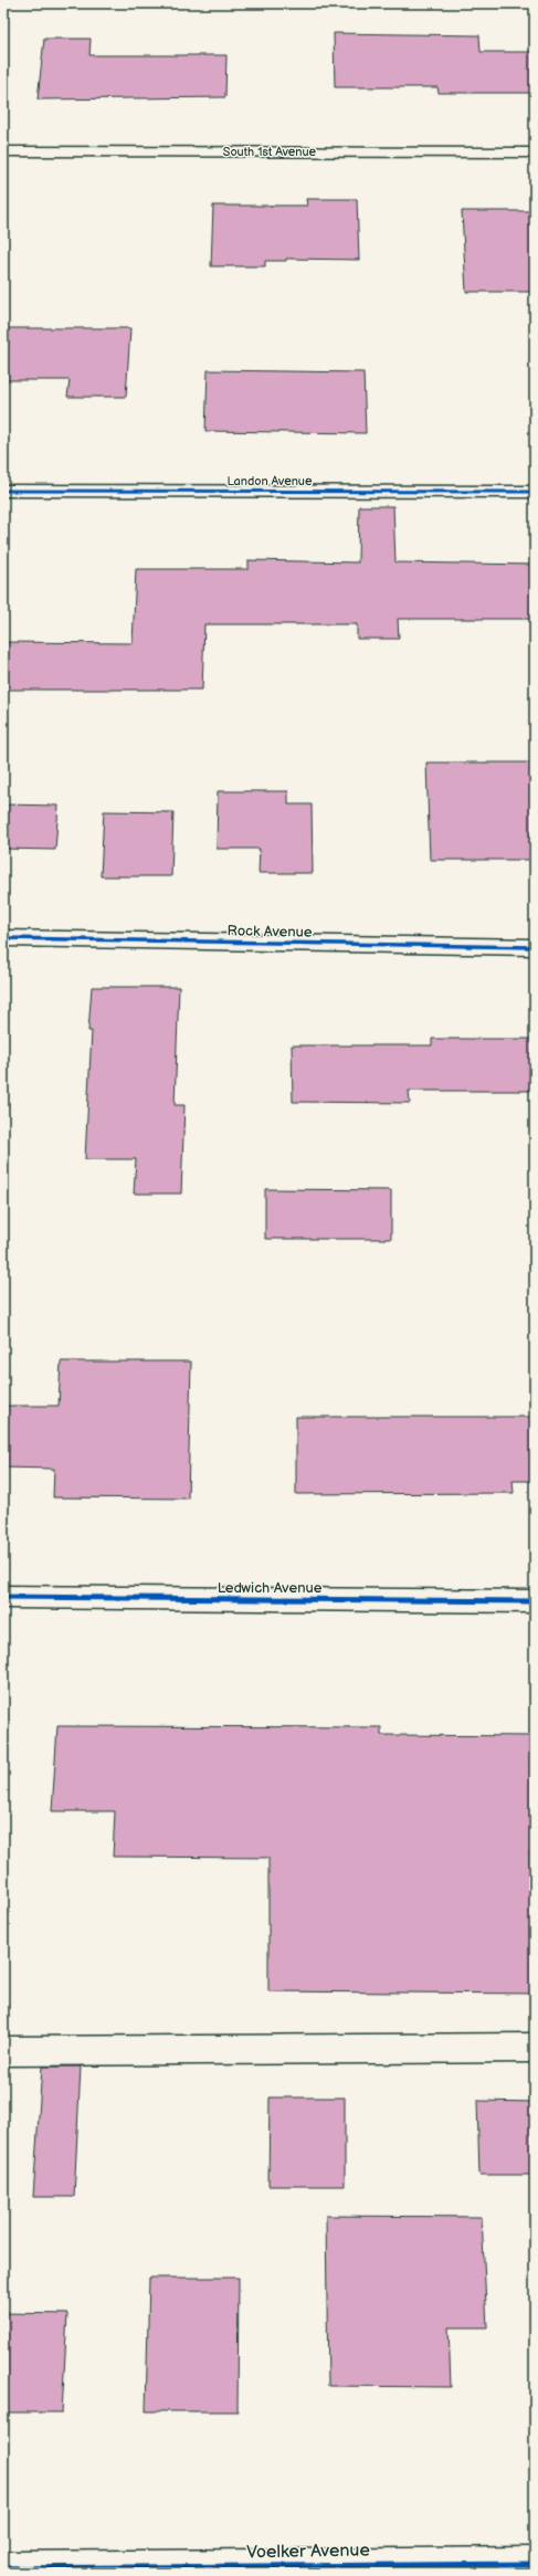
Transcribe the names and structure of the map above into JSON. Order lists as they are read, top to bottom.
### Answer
{
  "streets": {
    "street": [
      "South 1st Avenue",
      "Landon Avenue",
      "Rock Avenue",
      "Ledwich Avenue",
      "Voelker Avenue"
    ]
  }
}
